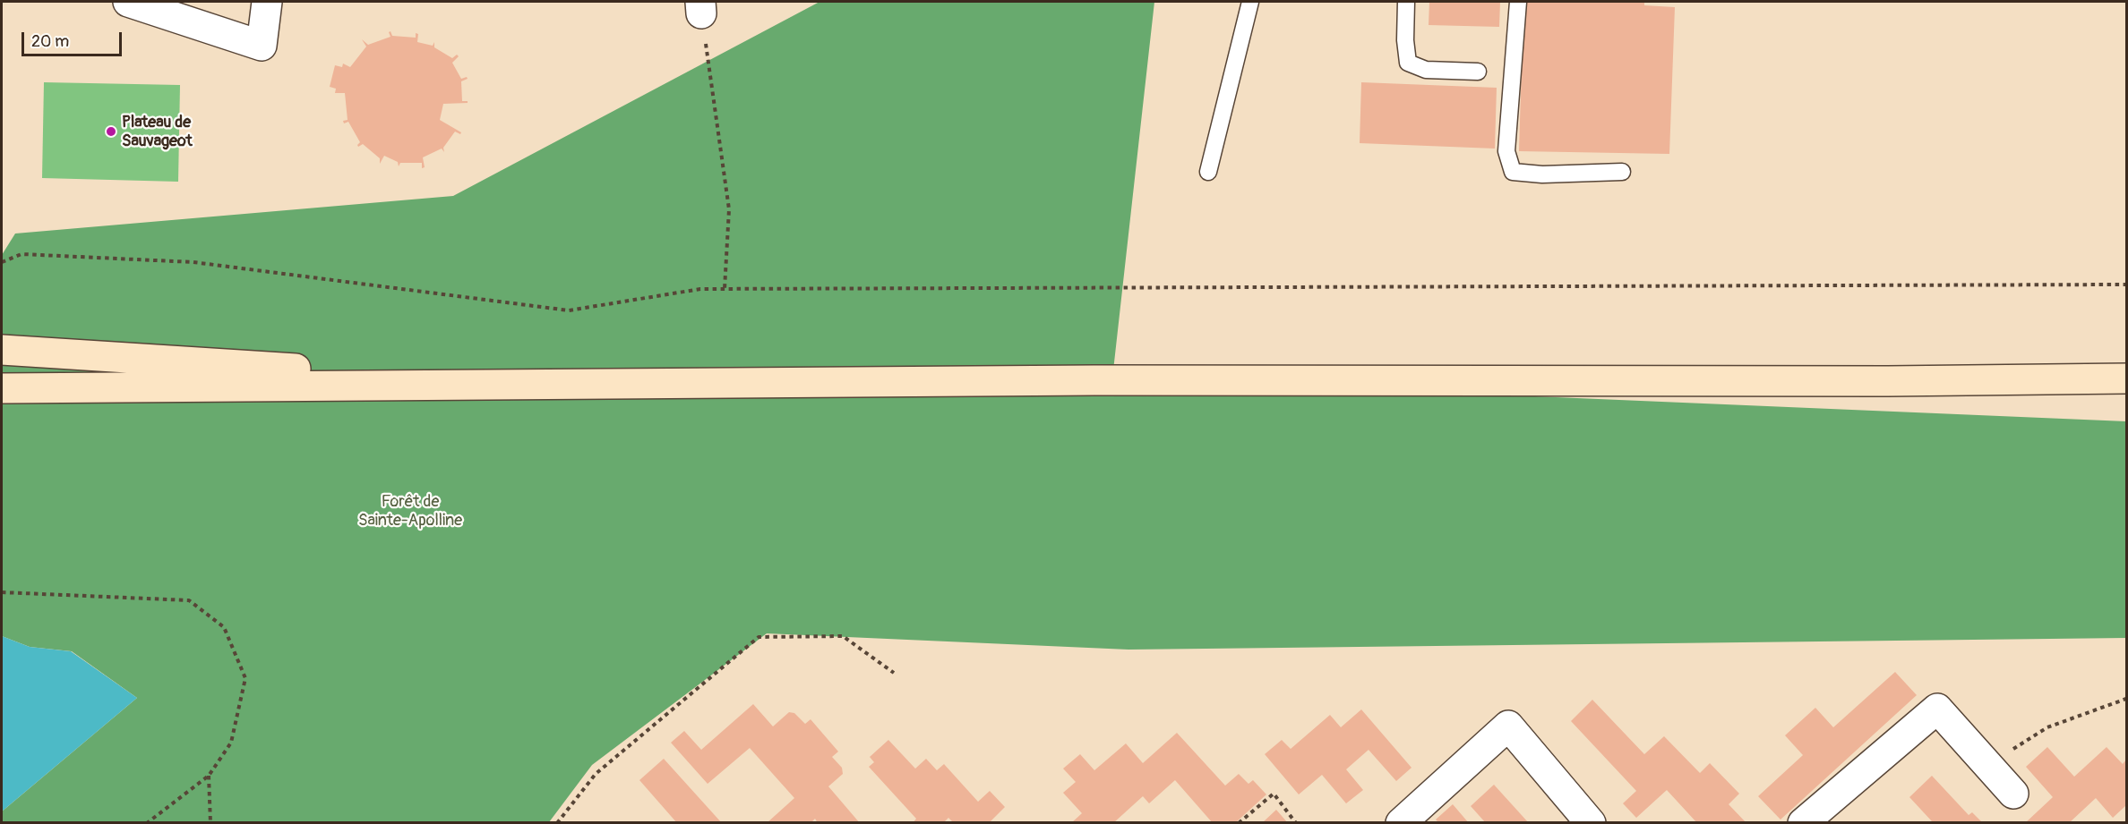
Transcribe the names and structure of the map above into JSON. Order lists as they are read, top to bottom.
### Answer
{
  "parks": ["Forêt de Sainte-Apolline"],
  "places": ["Plateau de Sauvageot"],
  "scale_bar": "20 m"
}
